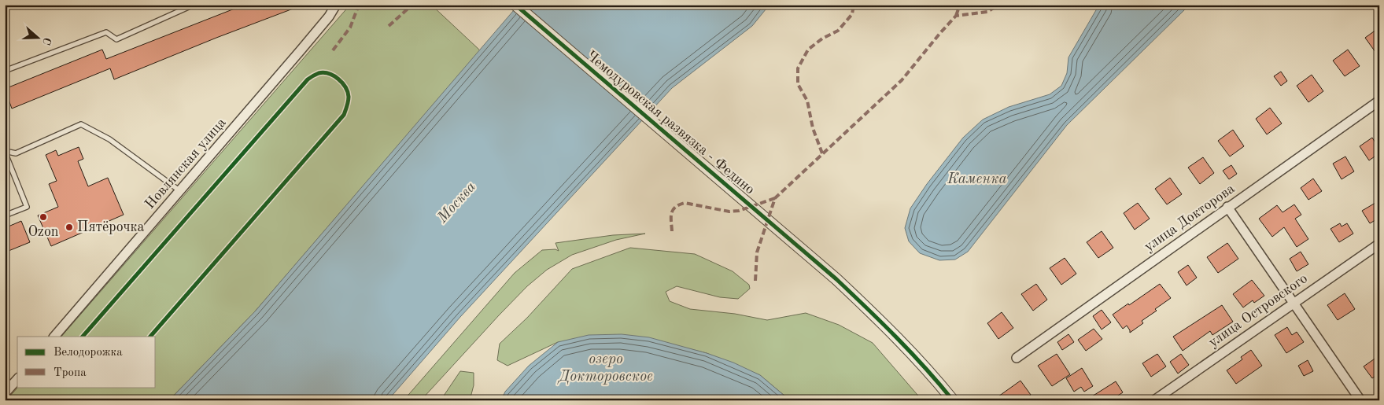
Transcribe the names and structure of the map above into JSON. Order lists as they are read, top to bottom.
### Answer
{
  "streets": {
    "street": [
      "Чемодуровская развязка - Федино",
      "Новлянская улица",
      "улица Докторова",
      "улица Островского"
    ]
  },
  "water": ["Каменка", "Москва", "озеро Докторовское"],
  "places": ["Ozon", "Пятёрочка"],
  "legend": ["Велодорожка", "Тропа"],
  "north": "right"
}
